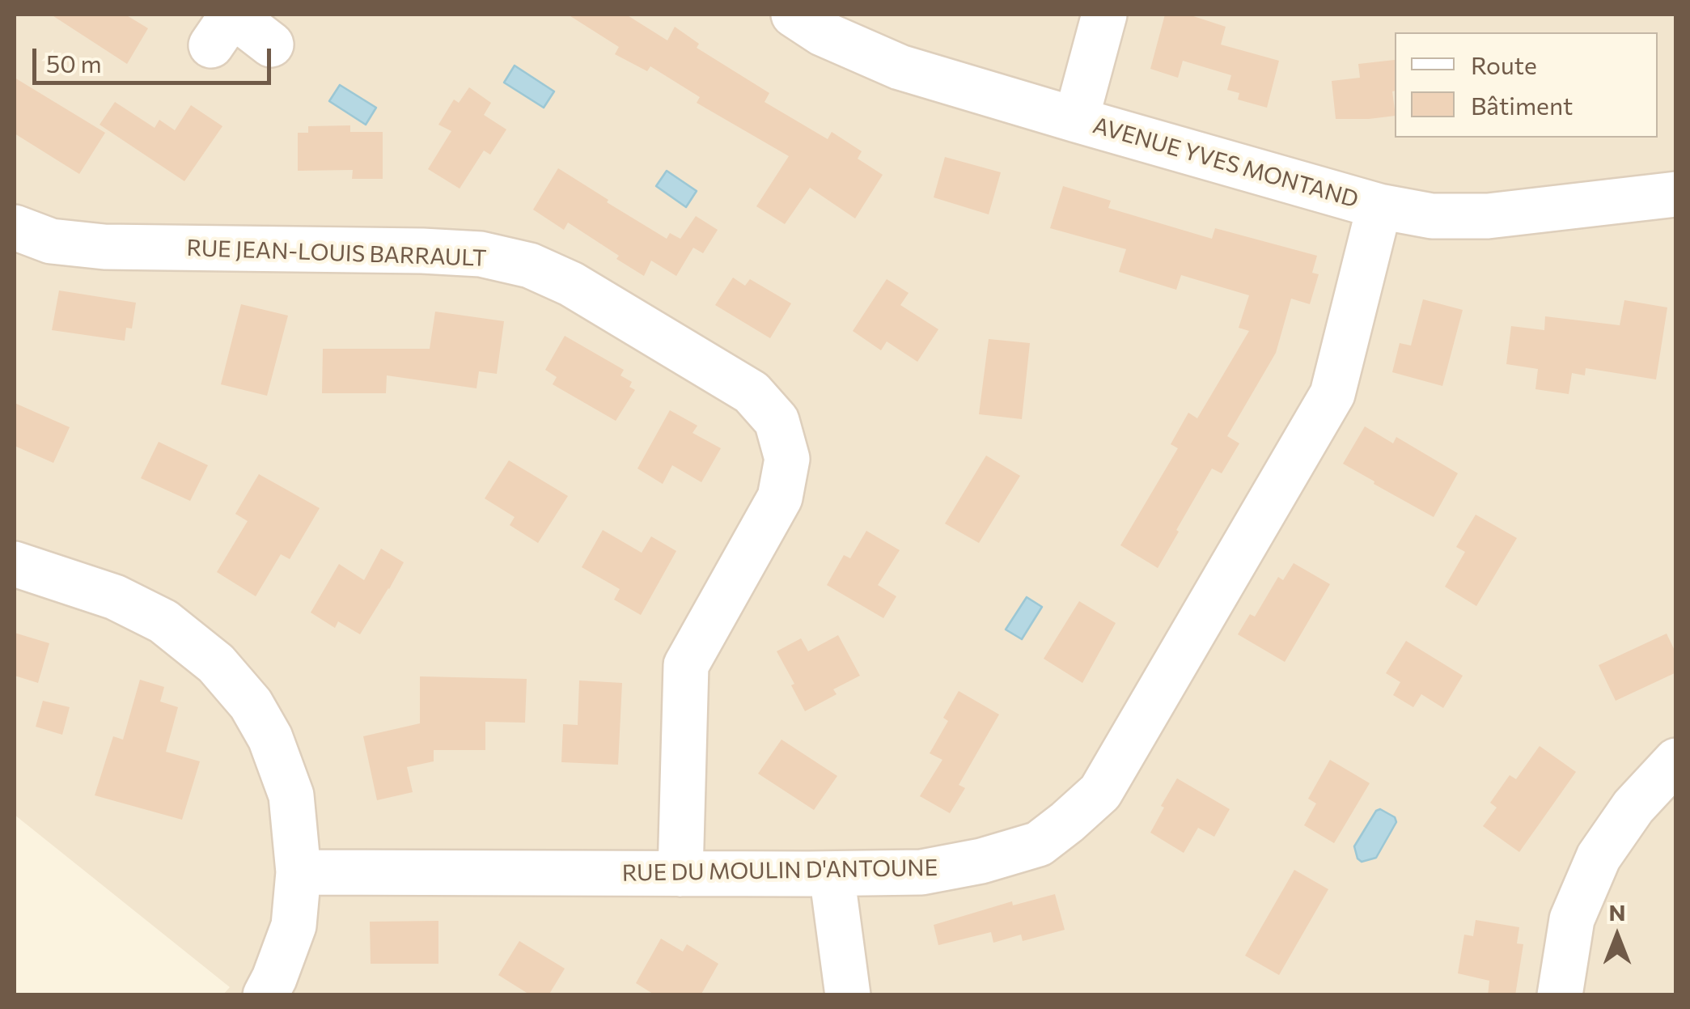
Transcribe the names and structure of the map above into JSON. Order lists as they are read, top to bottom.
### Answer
{
  "streets": {
    "street": ["AVENUE YVES MONTAND", "RUE JEAN-LOUIS BARRAULT", "RUE DU MOULIN D'ANTOUNE"]
  },
  "crossings": [
    ["AVENUE YVES MONTAND", "RUE DU MOULIN D'ANTOUNE"],
    ["RUE JEAN-LOUIS BARRAULT", "RUE DU MOULIN D'ANTOUNE"]
  ],
  "legend": ["Route", "Bâtiment"],
  "scale_bar": "50 m",
  "north": "top"
}
